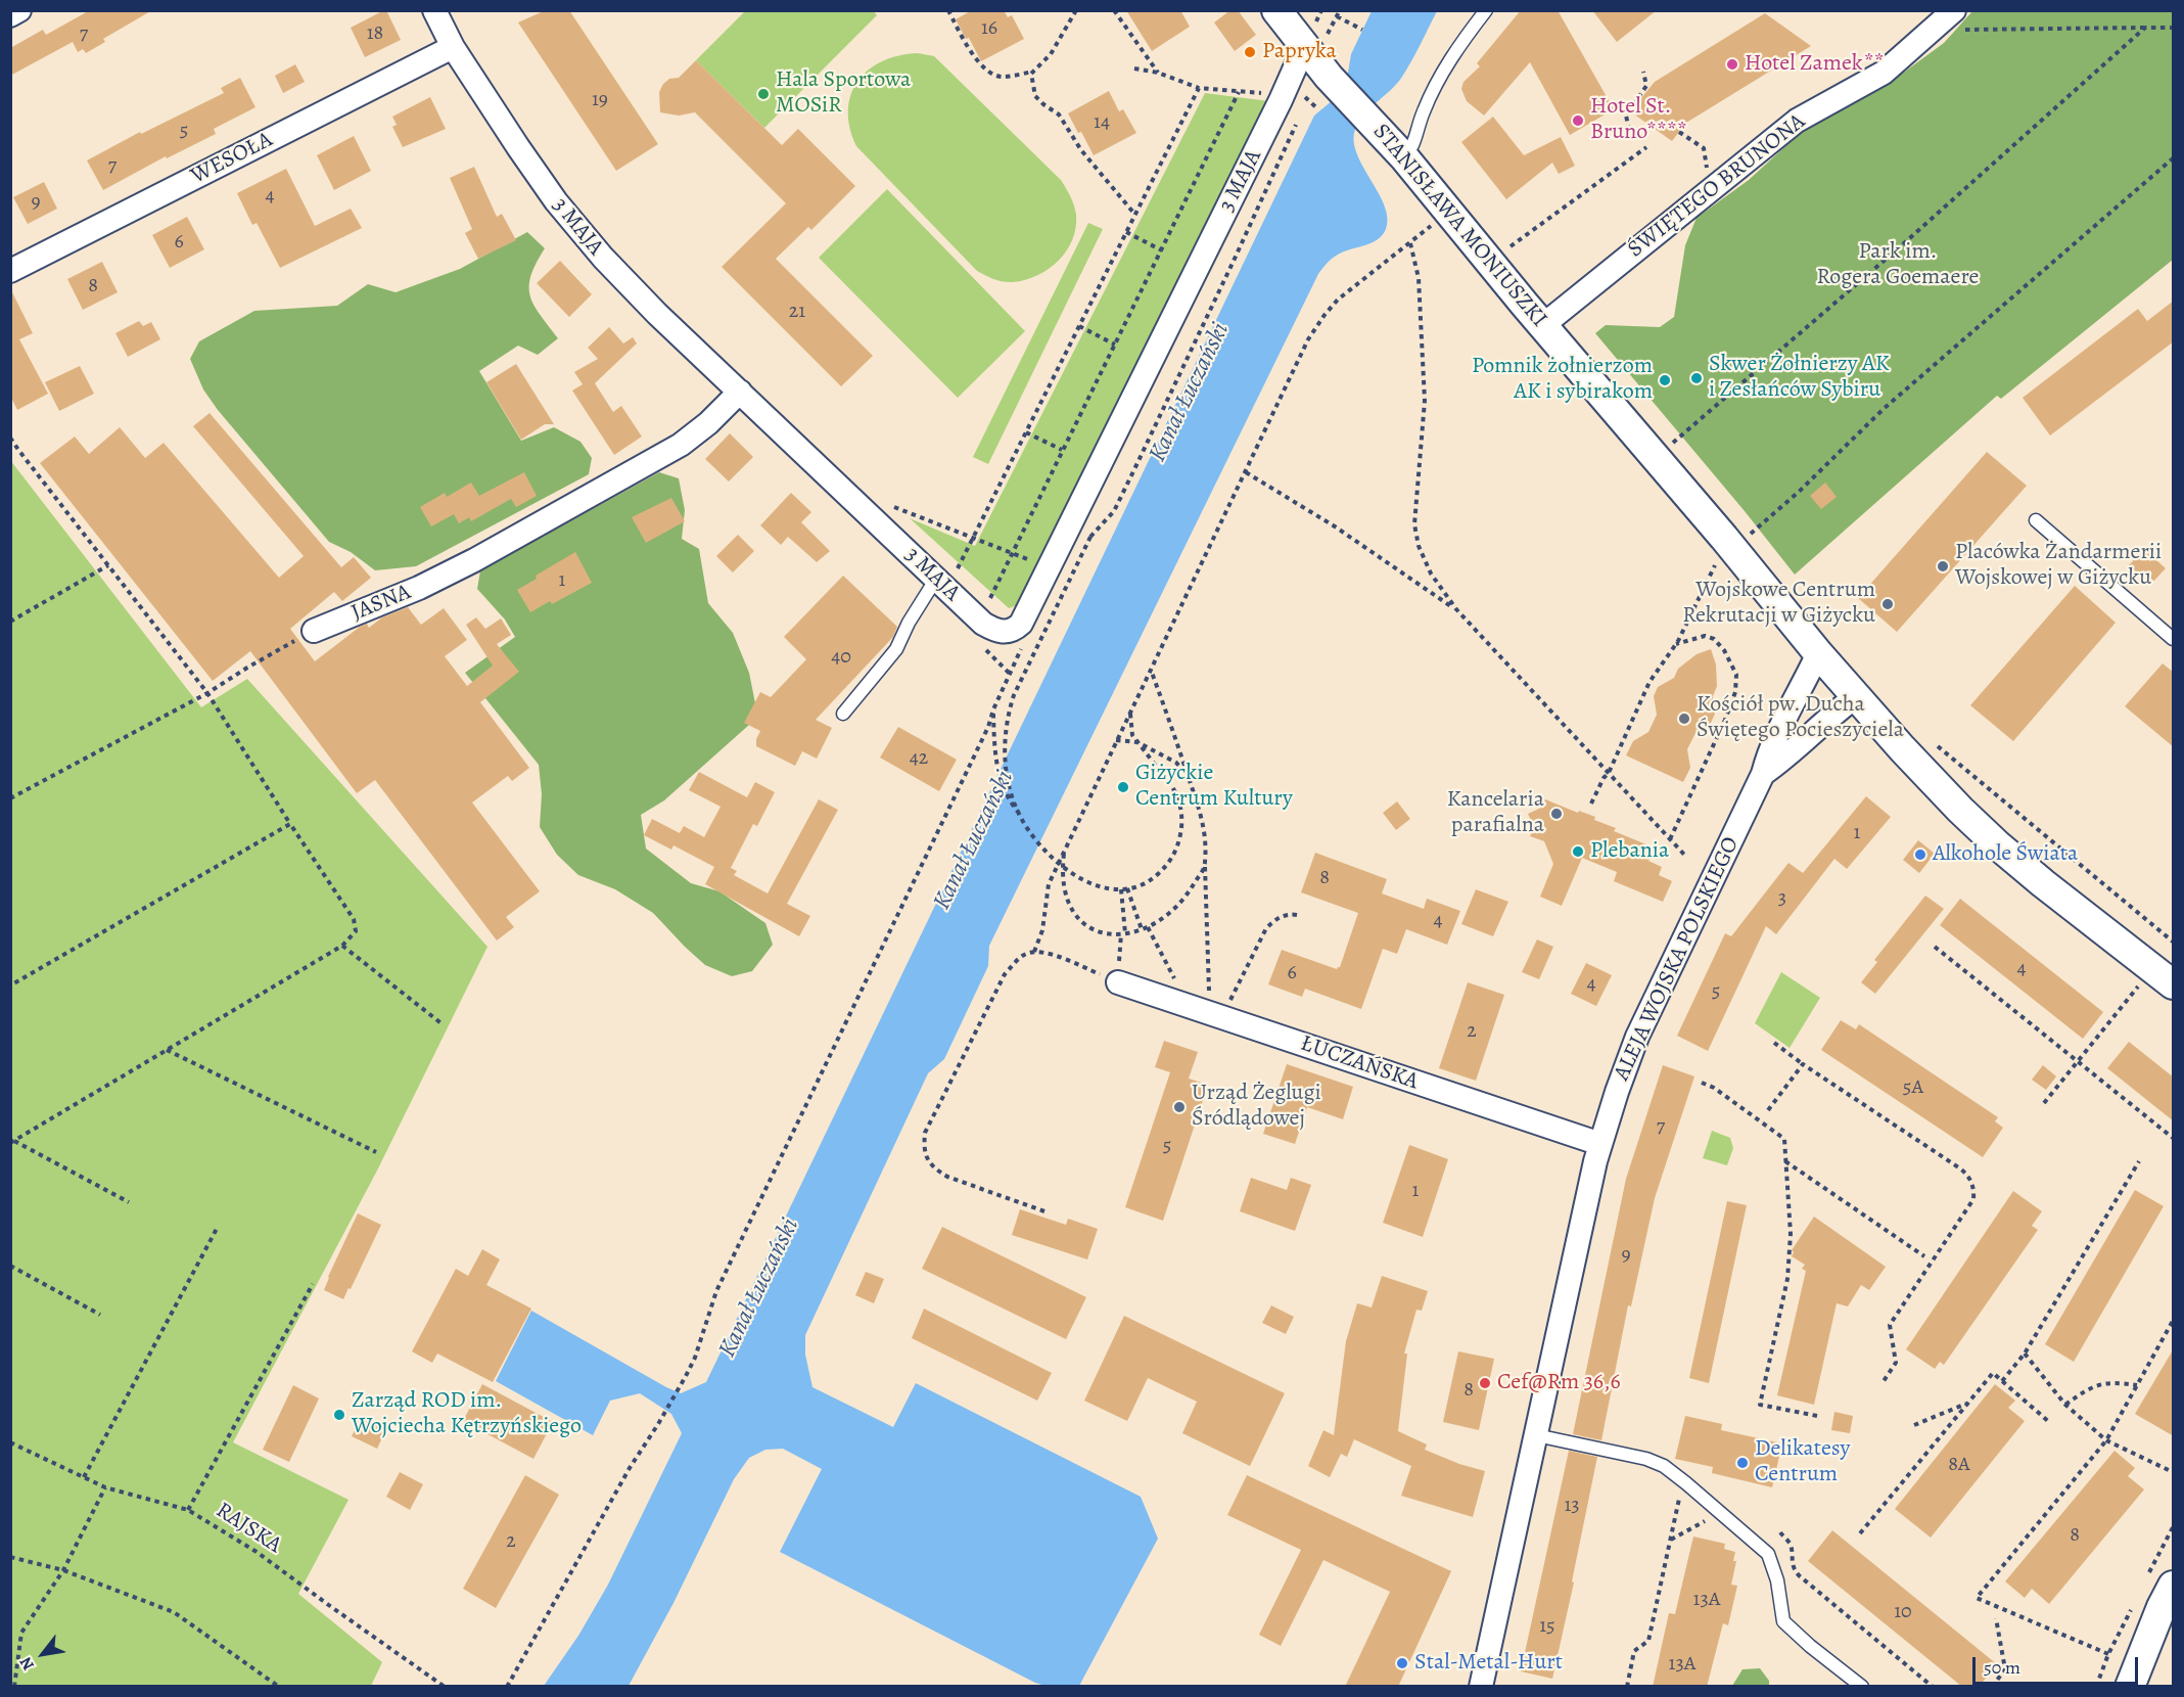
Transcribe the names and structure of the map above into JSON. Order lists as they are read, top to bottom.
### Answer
{
  "streets": {
    "street": [
      "WESOŁA",
      "3 MAJA",
      "ŚWIĘTEGO BRUNONA",
      "STANISŁAWA MONIUSZKI",
      "JASNA",
      "ALEJA WOJSKA POLSKIEGO",
      "ŁUCZAŃSKA"
    ],
    "path": ["RAJSKA"]
  },
  "crossings": [
    ["WESOŁA", "3 MAJA"],
    ["3 MAJA", "STANISŁAWA MONIUSZKI"],
    ["3 MAJA", "JASNA"],
    ["ŚWIĘTEGO BRUNONA", "STANISŁAWA MONIUSZKI"],
    ["STANISŁAWA MONIUSZKI", "ALEJA WOJSKA POLSKIEGO"],
    ["ALEJA WOJSKA POLSKIEGO", "ŁUCZAŃSKA"]
  ],
  "water": ["Kanał Łuczański"],
  "parks": ["Park im. Rogera Goemaere"],
  "places": [
    "Papryka",
    "Hotel Zamek**",
    "Hala Sportowa MOSiR",
    "Hotel St. Bruno****",
    "Skwer Żołnierzy AK i Zesłańców Sybiru",
    "Pomnik żołnierzom AK i sybirakom",
    "Placówka Żandarmerii Wojskowej w Giżycku",
    "Wojskowe Centrum Rekrutacji w Giżycku",
    "Kościół pw. Ducha Świętego Pocieszyciela",
    "Giżyckie Centrum Kultury",
    "Kancelaria parafialna",
    "Plebania",
    "Alkohole Świata",
    "Urząd Żeglugi Śródlądowej",
    "Cef@Rm 36,6",
    "Zarząd ROD im. Wojciecha Kętrzyńskiego",
    "Delikatesy Centrum",
    "Stal-Metal-Hurt"
  ],
  "house_numbers": [
    "16",
    "7",
    "18",
    "19",
    "14",
    "5",
    "7",
    "4",
    "9",
    "6",
    "8",
    "21",
    "1",
    "40",
    "42",
    "1",
    "8",
    "3",
    "4",
    "4",
    "6",
    "4",
    "5",
    "2",
    "5A",
    "7",
    "5",
    "1",
    "9",
    "8",
    "8A",
    "13",
    "8",
    "2",
    "13A",
    "10",
    "15",
    "13A"
  ],
  "scale_bar": "50 m",
  "north": "bottom left"
}
